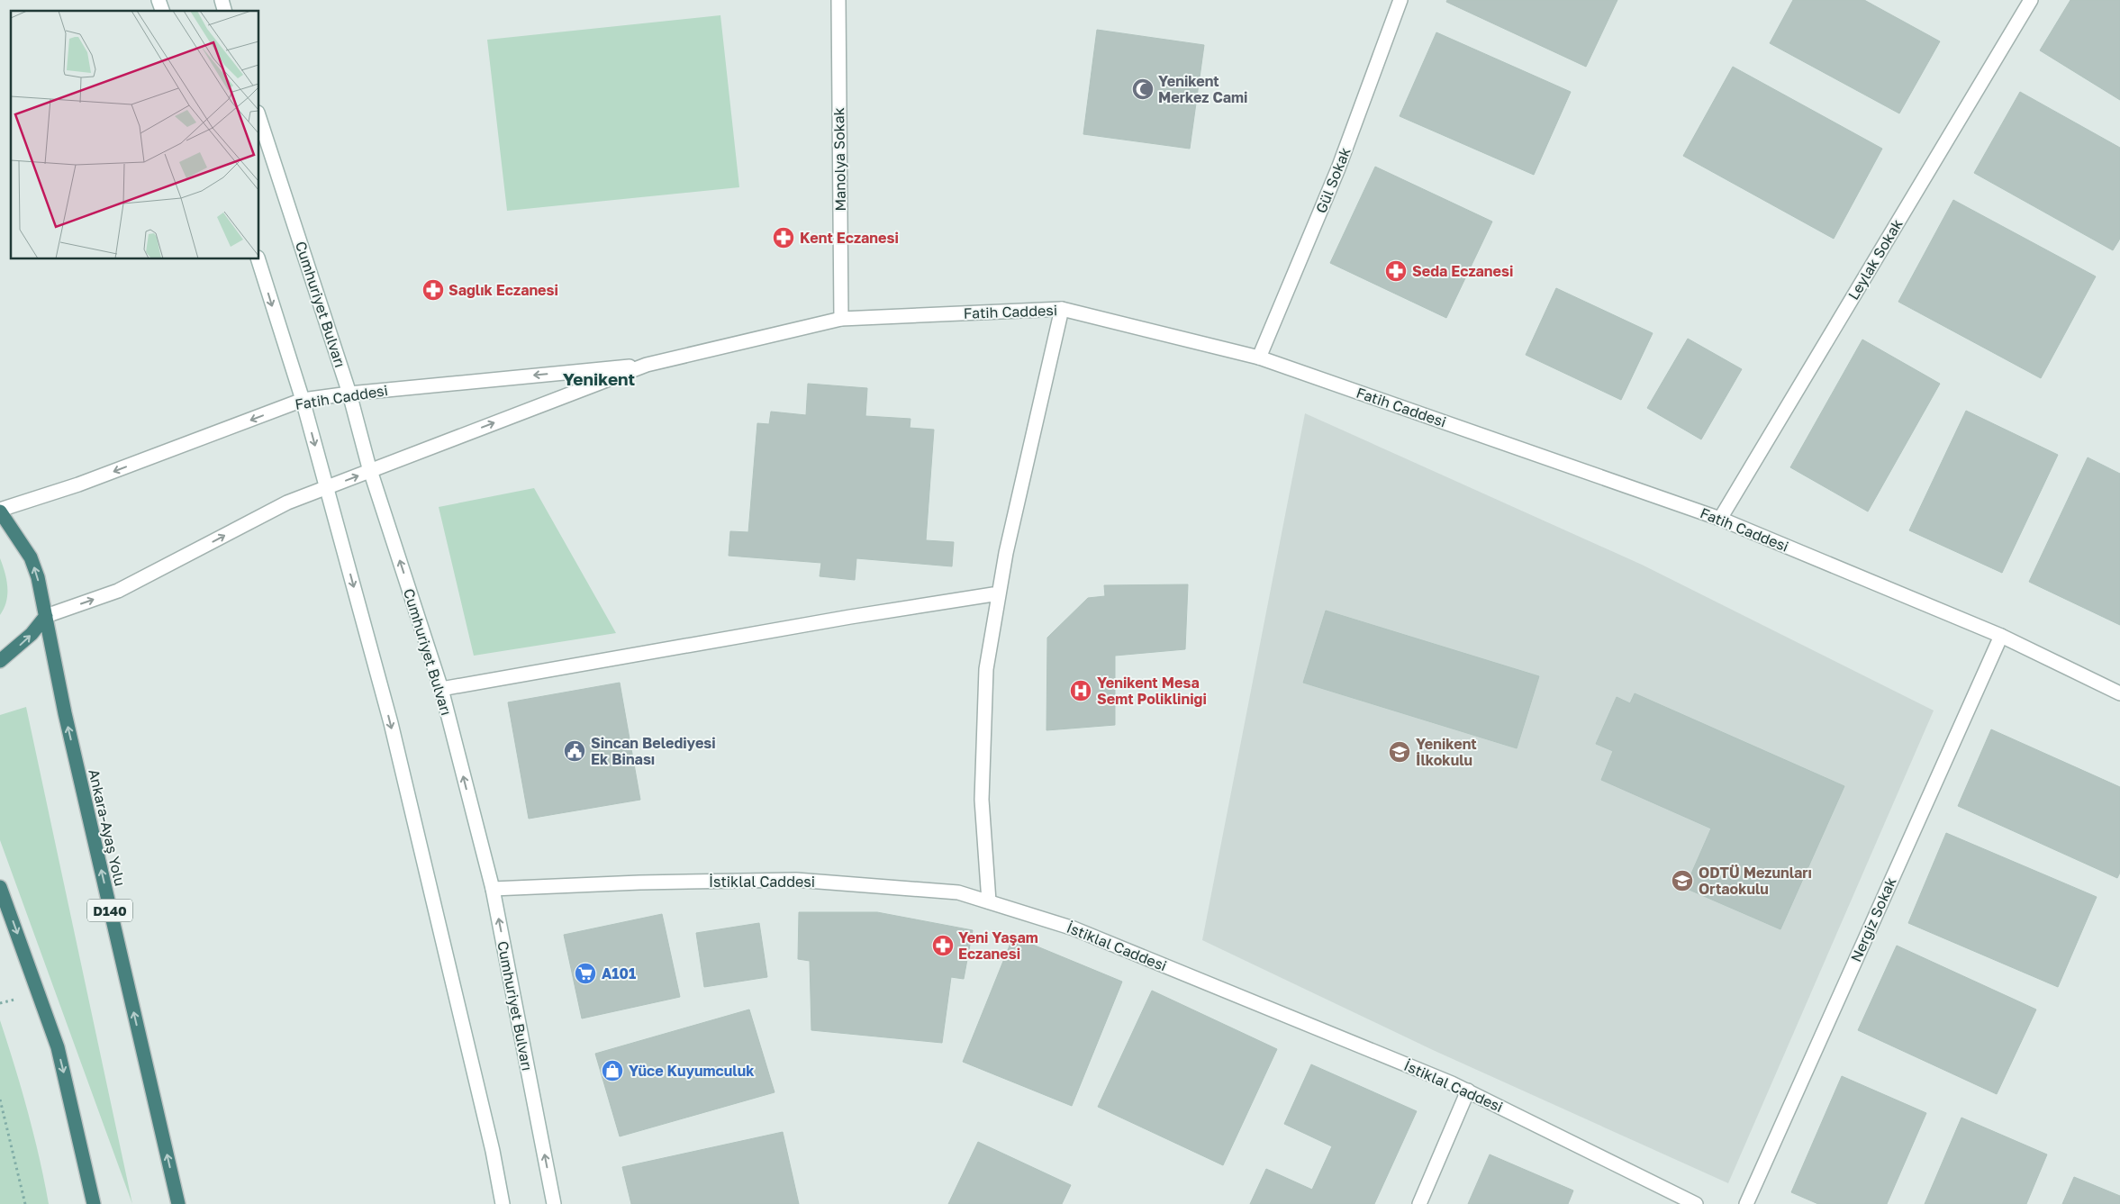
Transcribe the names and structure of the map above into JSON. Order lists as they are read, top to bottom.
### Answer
{
  "streets": {
    "highway": ["Ankara-Ayaş Yolu", "D140"],
    "street": [
      "Manolya Sokak",
      "Gül Sokak",
      "Leylak Sokak",
      "Cumhuriyet Bulvarı",
      "Fatih Caddesi",
      "İstiklal Caddesi",
      "Nergiz Sokak"
    ]
  },
  "crossings": [
    ["Manolya Sokak", "Fatih Caddesi"],
    ["Gül Sokak", "Fatih Caddesi"],
    ["Leylak Sokak", "Fatih Caddesi"],
    ["Cumhuriyet Bulvarı", "Fatih Caddesi"],
    ["Cumhuriyet Bulvarı", "İstiklal Caddesi"],
    ["Fatih Caddesi", "Ankara-Ayaş Yolu"],
    ["Fatih Caddesi", "D140"],
    ["Fatih Caddesi", "Nergiz Sokak"],
    ["Ankara-Ayaş Yolu", "D140"]
  ],
  "districts": ["Yenikent"],
  "places": {
    "mosque": ["Yenikent Merkez Cami"],
    "pharmacy": [
      "Kent Eczanesi",
      "Seda Eczanesi",
      "Sağlık Eczanesi",
      "Yeni Yaşam Eczanesi"
    ],
    "hospital": ["Yenikent Mesa Semt Polikliniği"],
    "public building": ["Sincan Belediyesi Ek Binası"],
    "school or university": ["Yenikent İlkokulu", "ODTÜ Mezunları Ortaokulu"],
    "supermarket": ["A101"],
    "shop": ["Yüce Kuyumculuk"]
  }
}
